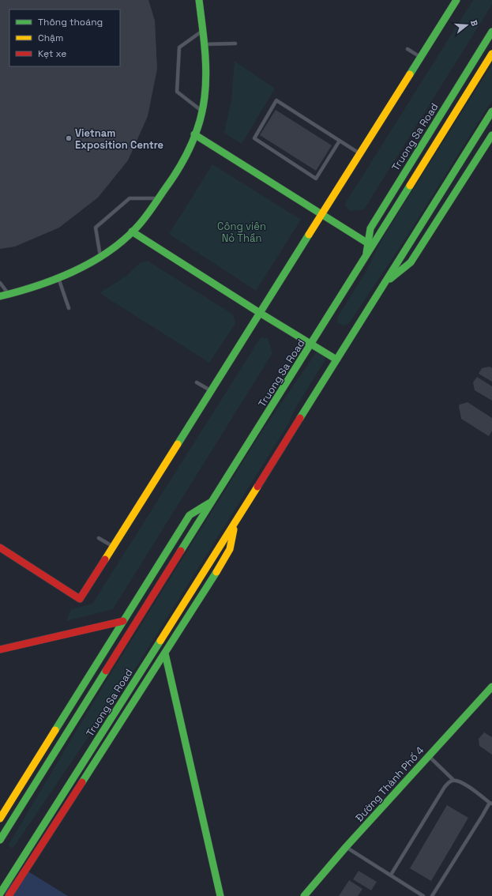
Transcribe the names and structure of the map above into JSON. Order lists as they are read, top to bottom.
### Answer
{
  "streets": {
    "main road": ["Truong Sa Road", "Đường Thành Phố 4"]
  },
  "parks": ["Công viên Nỏ Thần"],
  "places": ["Vietnam Exposition Centre"],
  "legend": ["Thông thoáng", "Chậm", "Kẹt xe"],
  "north": "right"
}
